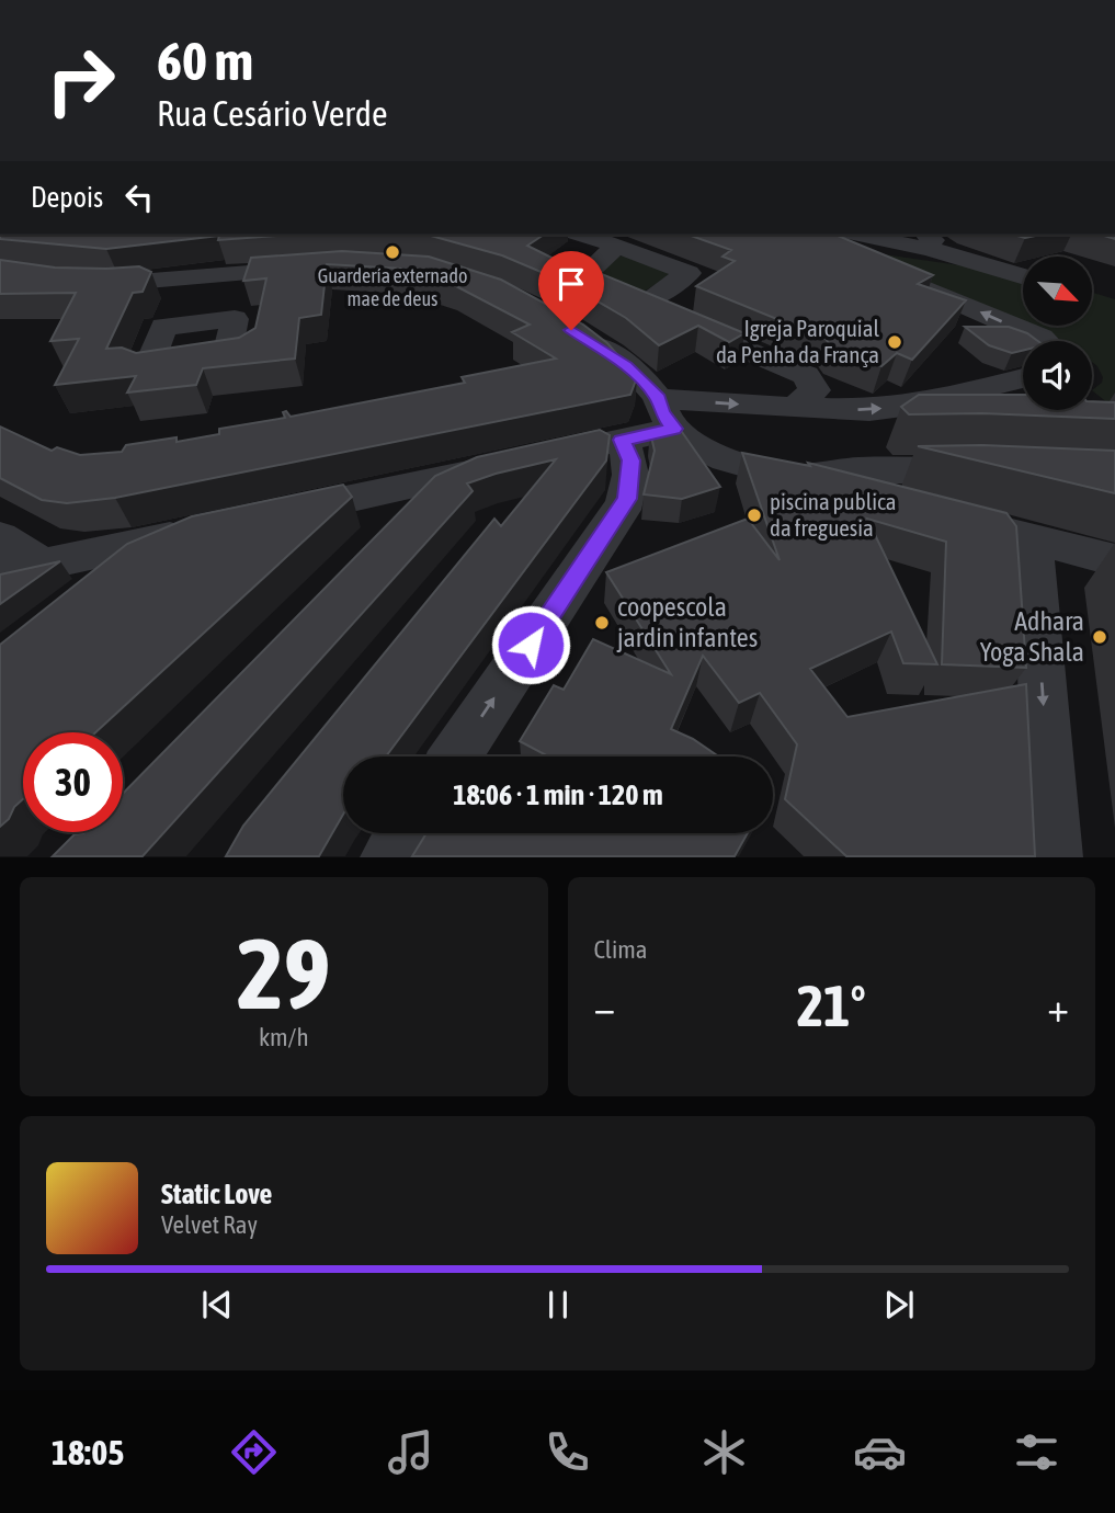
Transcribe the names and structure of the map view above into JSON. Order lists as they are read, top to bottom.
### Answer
{
  "places": [
    "Guardería externado mae de deus",
    "Igreja Paroquial da Penha da França",
    "piscina publica da freguesia",
    "coopescola jardin infantes",
    "Adhara Yoga Shala"
  ],
  "north": "bottom right",
  "page": {
    "turn": ["60 m", "Rua Cesário Verde"],
    "then": "Depois",
    "limit": "30",
    "trip": "18:06 · 1 min · 120 m",
    "tile": [
      ["29", "km/h"],
      "Clima"
    ],
    "heat": ["−", "21°", "+"],
    "song": ["Static Love", "Velvet Ray"],
    "tabs": "18:05"
  }
}
